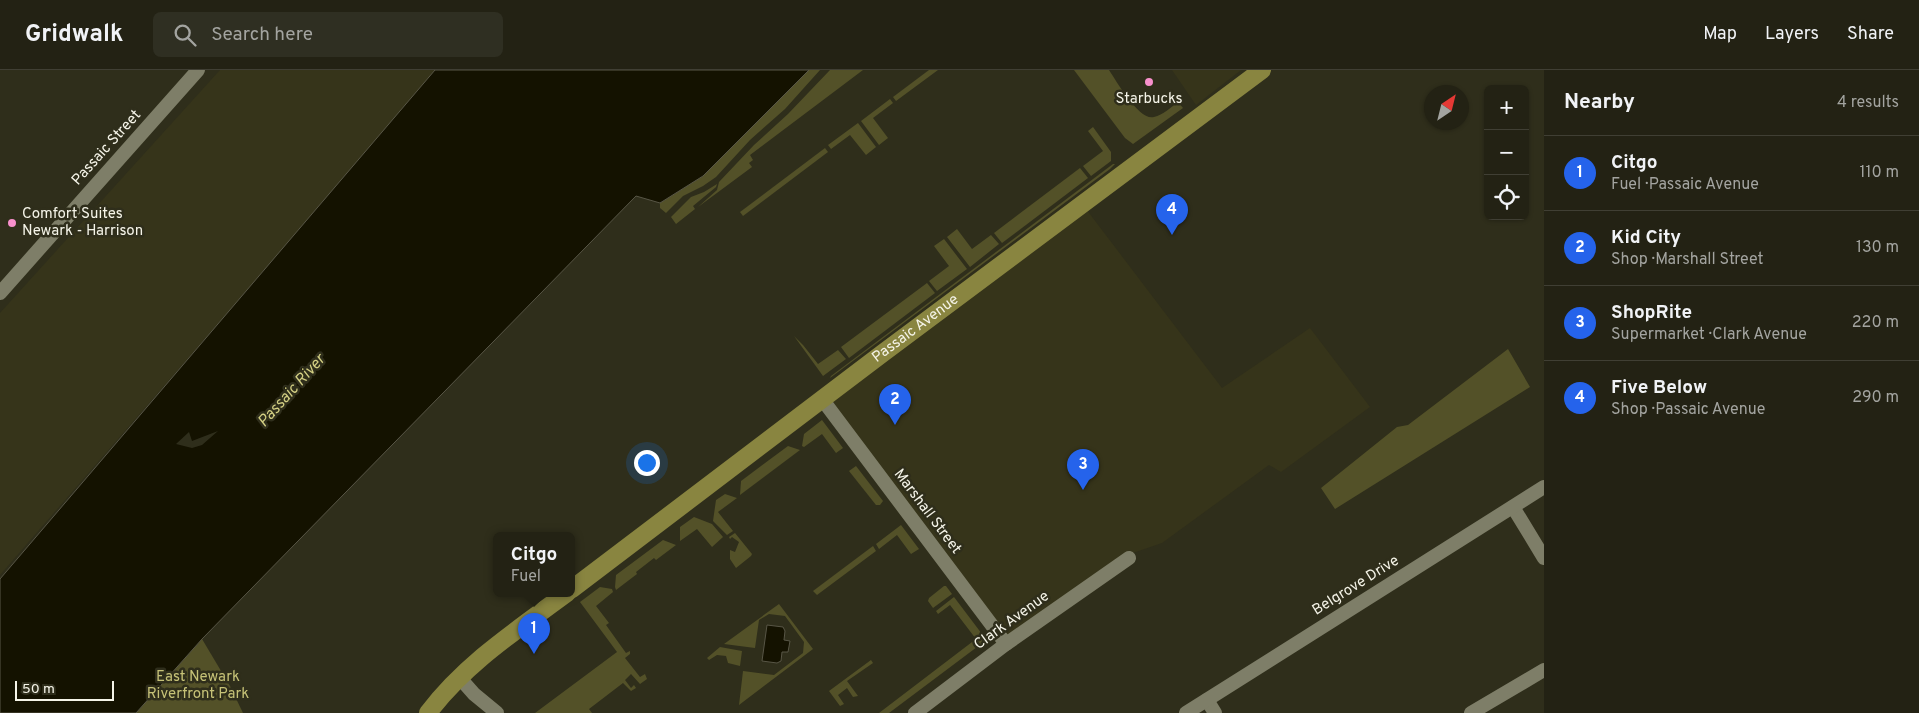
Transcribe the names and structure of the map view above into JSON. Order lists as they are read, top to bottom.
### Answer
{
  "streets": {
    "main road": ["Passaic Avenue"],
    "street": [
      "Passaic Street",
      "Marshall Street",
      "Belgrove Drive",
      "Clark Avenue"
    ]
  },
  "crossings": [
    ["Passaic Avenue", "Marshall Street"],
    ["Marshall Street", "Clark Avenue"]
  ],
  "water": ["Passaic River"],
  "parks": ["East Newark Riverfront Park"],
  "places": ["Starbucks", "Comfort Suites Newark - Harrison"],
  "scale_bar": "50 m",
  "north": "top right",
  "page": {
    "header": "Gridwalk",
    "search": "Search here",
    "nav": ["Map", "Layers", "Share"],
    "heading": ["Nearby", "4 results"],
    "map_buttons": ["+", "−"],
    "list": [
      {
        "mark": "1",
        "name": "Citgo",
        "note": "Fuel · Passaic Avenue",
        "value": "110 m"
      },
      {
        "mark": "2",
        "name": "Kid City",
        "note": "Shop · Marshall Street",
        "value": "130 m"
      },
      {
        "mark": "3",
        "name": "ShopRite",
        "note": "Supermarket · Clark Avenue",
        "value": "220 m"
      },
      {
        "mark": "4",
        "name": "Five Below",
        "note": "Shop · Passaic Avenue",
        "value": "290 m"
      }
    ],
    "pins": [
      "4",
      "2",
      "3",
      "1"
    ],
    "popup": ["Citgo", "Fuel"],
    "scale": "50 m"
  }
}
